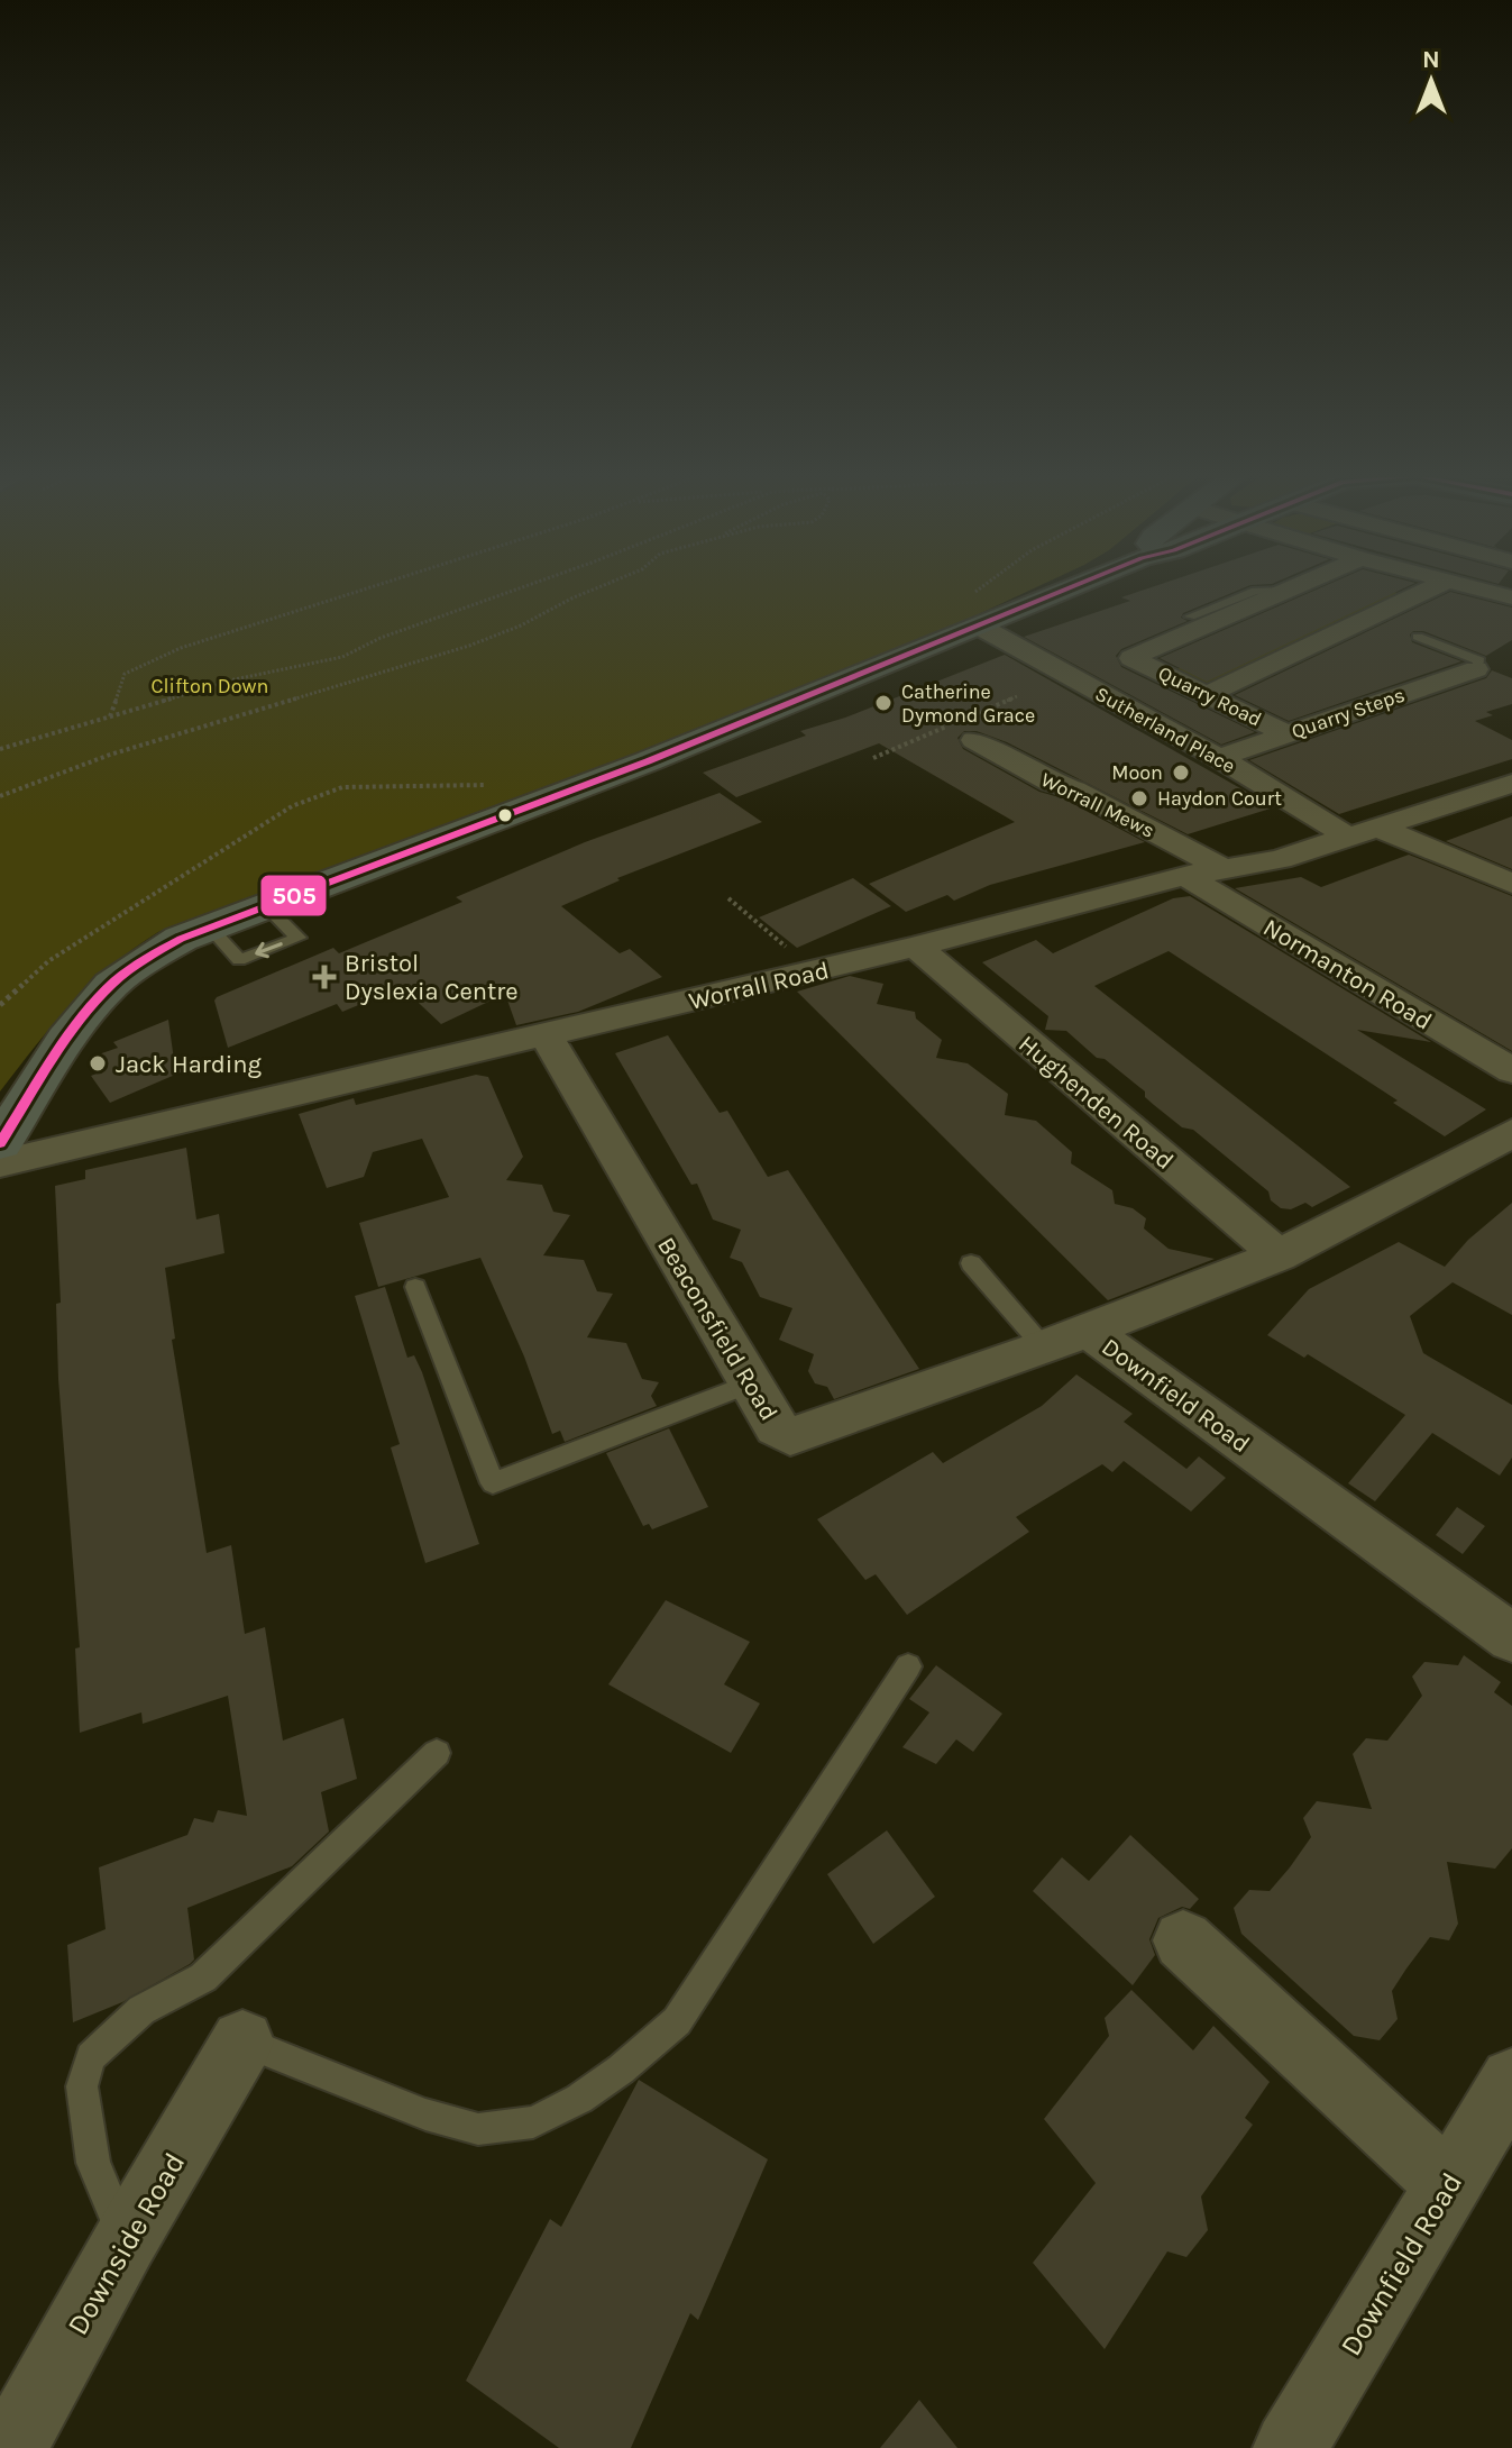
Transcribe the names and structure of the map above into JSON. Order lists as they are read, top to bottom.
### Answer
{
  "streets": {
    "street": [
      "Quarry Road",
      "Quarry Steps",
      "Sutherland Place",
      "Worrall Mews",
      "Normanton Road",
      "Worrall Road",
      "Hughenden Road",
      "Beaconsfield Road",
      "Downfield Road",
      "Downside Road"
    ]
  },
  "crossings": [
    ["Quarry Road", "Quarry Steps"],
    ["Quarry Steps", "Sutherland Place"],
    ["Sutherland Place", "Worrall Road"],
    ["Worrall Mews", "Worrall Road"],
    ["Normanton Road", "Worrall Road"],
    ["Worrall Road", "Hughenden Road"],
    ["Worrall Road", "Beaconsfield Road"],
    ["Hughenden Road", "Downfield Road"],
    ["Beaconsfield Road", "Downfield Road"]
  ],
  "parks": ["Clifton Down"],
  "places": {
    "other": [
      "Catherine Dymond Grace",
      "Moon",
      "Haydon Court",
      "Jack Harding"
    ],
    "health": ["Bristol Dyslexia Centre"]
  },
  "lines": ["transit line 505"],
  "north": "top"
}
